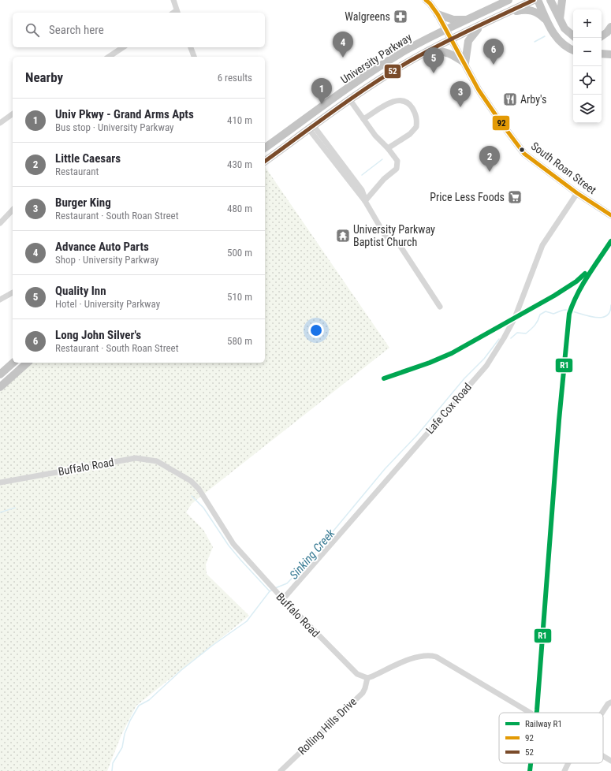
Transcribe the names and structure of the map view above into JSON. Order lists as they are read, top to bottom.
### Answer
{
  "streets": {
    "highway": ["University Parkway"],
    "main road": ["South Roan Street"],
    "street": ["Lafe Cox Road", "Buffalo Road", "Rolling Hills Drive"]
  },
  "crossings": [
    ["University Parkway", "South Roan Street"],
    ["South Roan Street", "Lafe Cox Road"],
    ["Lafe Cox Road", "Buffalo Road"],
    ["Buffalo Road", "Rolling Hills Drive"]
  ],
  "water": ["Sinking Creek"],
  "places": {
    "pharmacy": ["Walgreens"],
    "restaurant": ["Arby's"],
    "supermarket": ["Price Less Foods"],
    "temple": ["University Parkway Baptist Church"]
  },
  "lines": ["transit line 92", "transit line 52", "rail line R1"],
  "legend": ["Railway R1", "92", "52"],
  "page": {
    "map_buttons": ["+", "−"],
    "search": "Search here",
    "pins": [
      "4",
      "6",
      "5",
      "1",
      "3",
      "2"
    ],
    "heading": ["Nearby", "6 results"],
    "list": [
      {
        "mark": "1",
        "name": "Univ Pkwy - Grand Arms Apts",
        "note": "Bus stop · University Parkway",
        "value": "410 m"
      },
      {
        "mark": "2",
        "name": "Little Caesars",
        "note": "Restaurant",
        "value": "430 m"
      },
      {
        "mark": "3",
        "name": "Burger King",
        "note": "Restaurant · South Roan Street",
        "value": "480 m"
      },
      {
        "mark": "4",
        "name": "Advance Auto Parts",
        "note": "Shop · University Parkway",
        "value": "500 m"
      },
      {
        "mark": "5",
        "name": "Quality Inn",
        "note": "Hotel · University Parkway",
        "value": "510 m"
      },
      {
        "mark": "6",
        "name": "Long John Silver's",
        "note": "Restaurant · South Roan Street",
        "value": "580 m"
      }
    ]
  }
}
